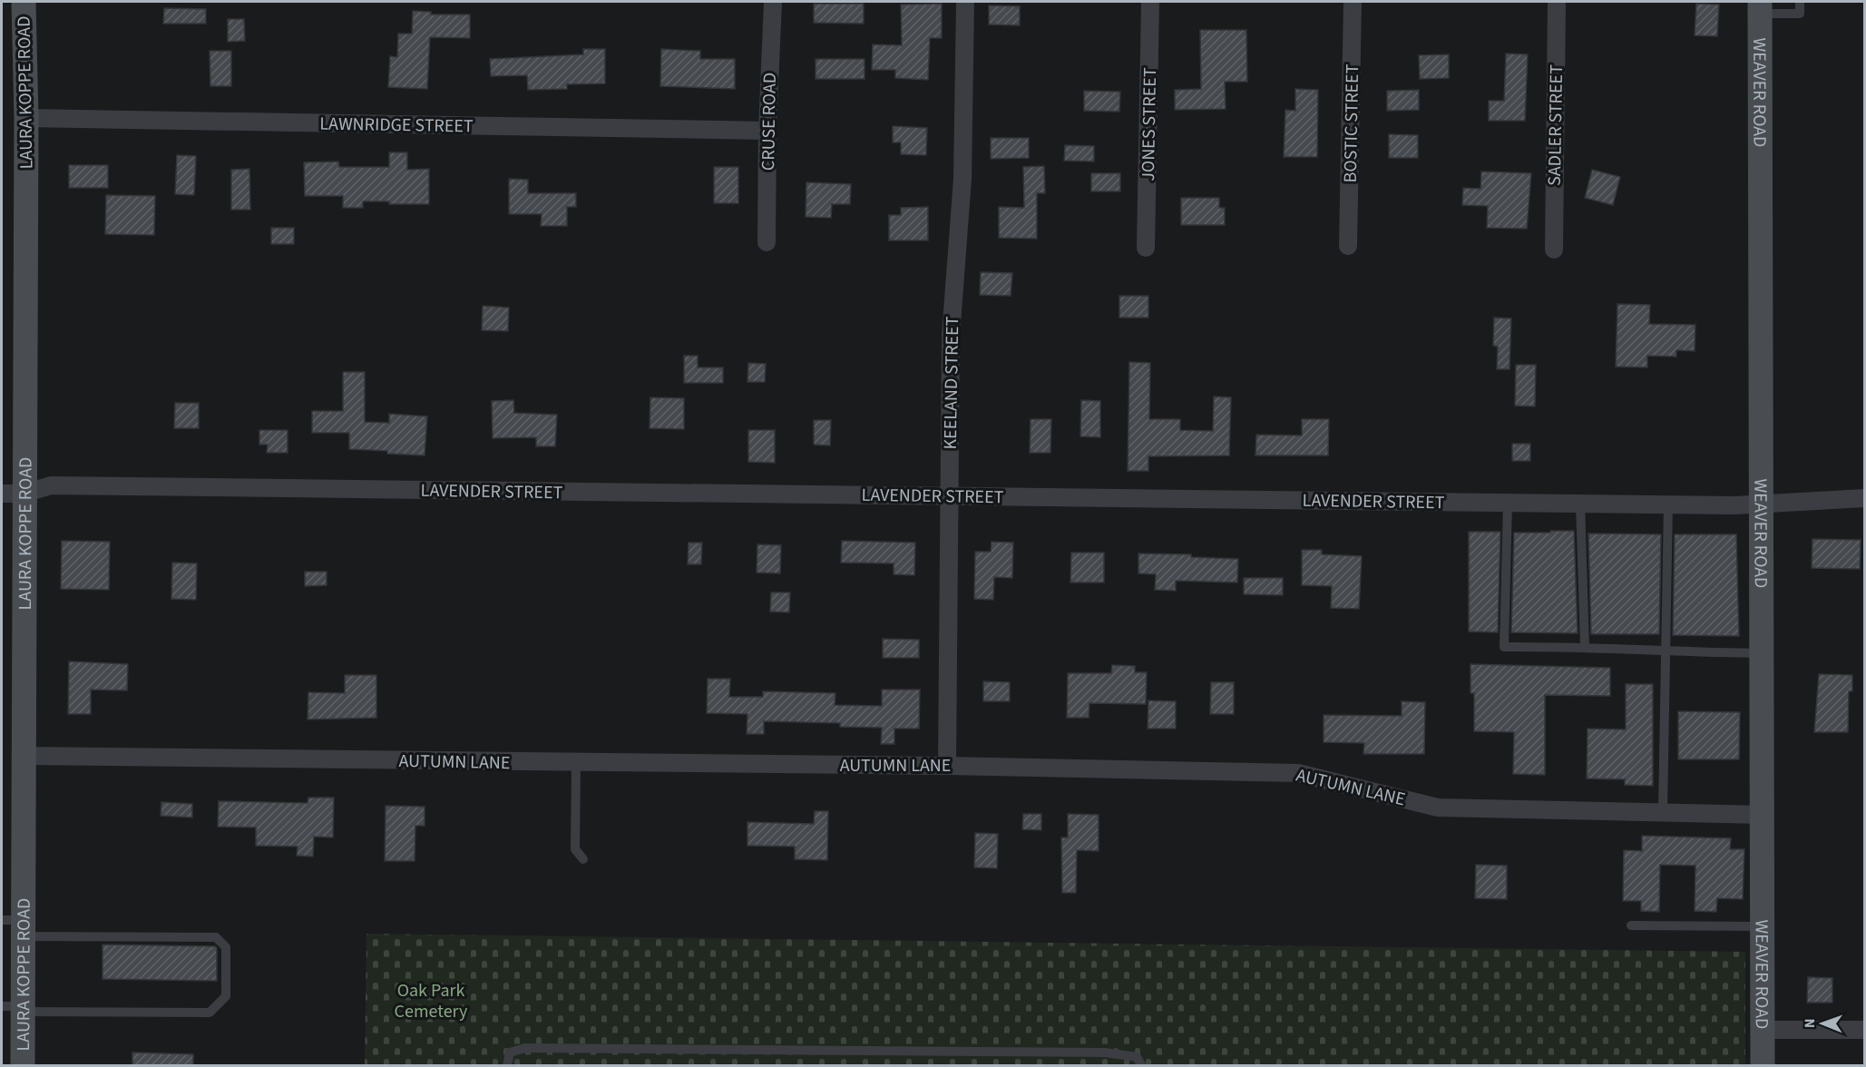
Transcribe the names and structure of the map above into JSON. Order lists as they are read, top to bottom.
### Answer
{
  "streets": {
    "street": [
      "LAURA KOPPE ROAD",
      "WEAVER ROAD",
      "CRUSE ROAD",
      "BOSTIC STREET",
      "LAWNRIDGE STREET",
      "JONES STREET",
      "SADLER STREET",
      "KEELAND STREET",
      "LAVENDER STREET",
      "AUTUMN LANE"
    ]
  },
  "crossings": [
    ["LAURA KOPPE ROAD", "LAWNRIDGE STREET"],
    ["LAURA KOPPE ROAD", "LAVENDER STREET"],
    ["LAURA KOPPE ROAD", "AUTUMN LANE"],
    ["WEAVER ROAD", "LAVENDER STREET"],
    ["WEAVER ROAD", "AUTUMN LANE"],
    ["CRUSE ROAD", "LAWNRIDGE STREET"],
    ["KEELAND STREET", "LAVENDER STREET"],
    ["KEELAND STREET", "AUTUMN LANE"]
  ],
  "parks": ["Oak Park Cemetery"],
  "north": "left"
}
